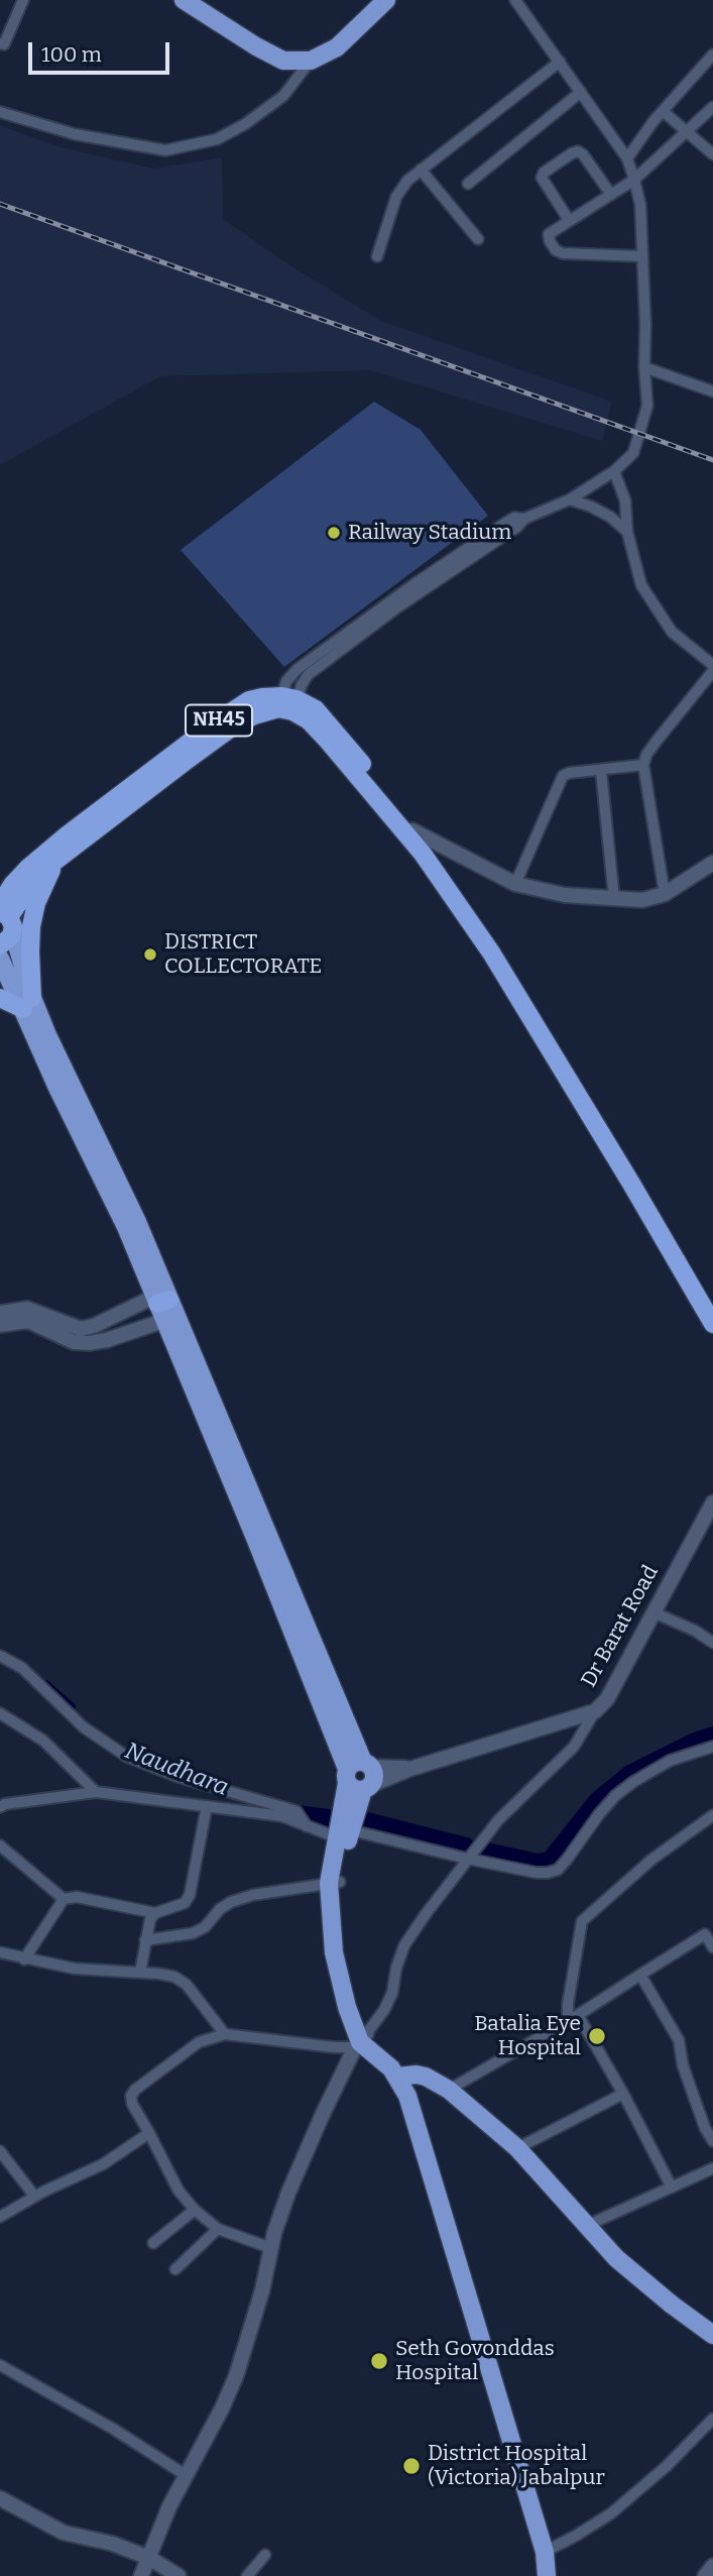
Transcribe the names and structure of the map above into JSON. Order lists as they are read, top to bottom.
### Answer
{
  "streets": {
    "highway": ["NH45"],
    "street": ["Dr Barat Road"]
  },
  "water": ["Naudhara"],
  "places": [
    "Railway Stadium",
    "DISTRICT COLLECTORATE",
    "Batalia Eye Hospital",
    "Seth Govonddas Hospital",
    "District Hospital (Victoria) Jabalpur"
  ],
  "scale_bar": "100 m"
}
